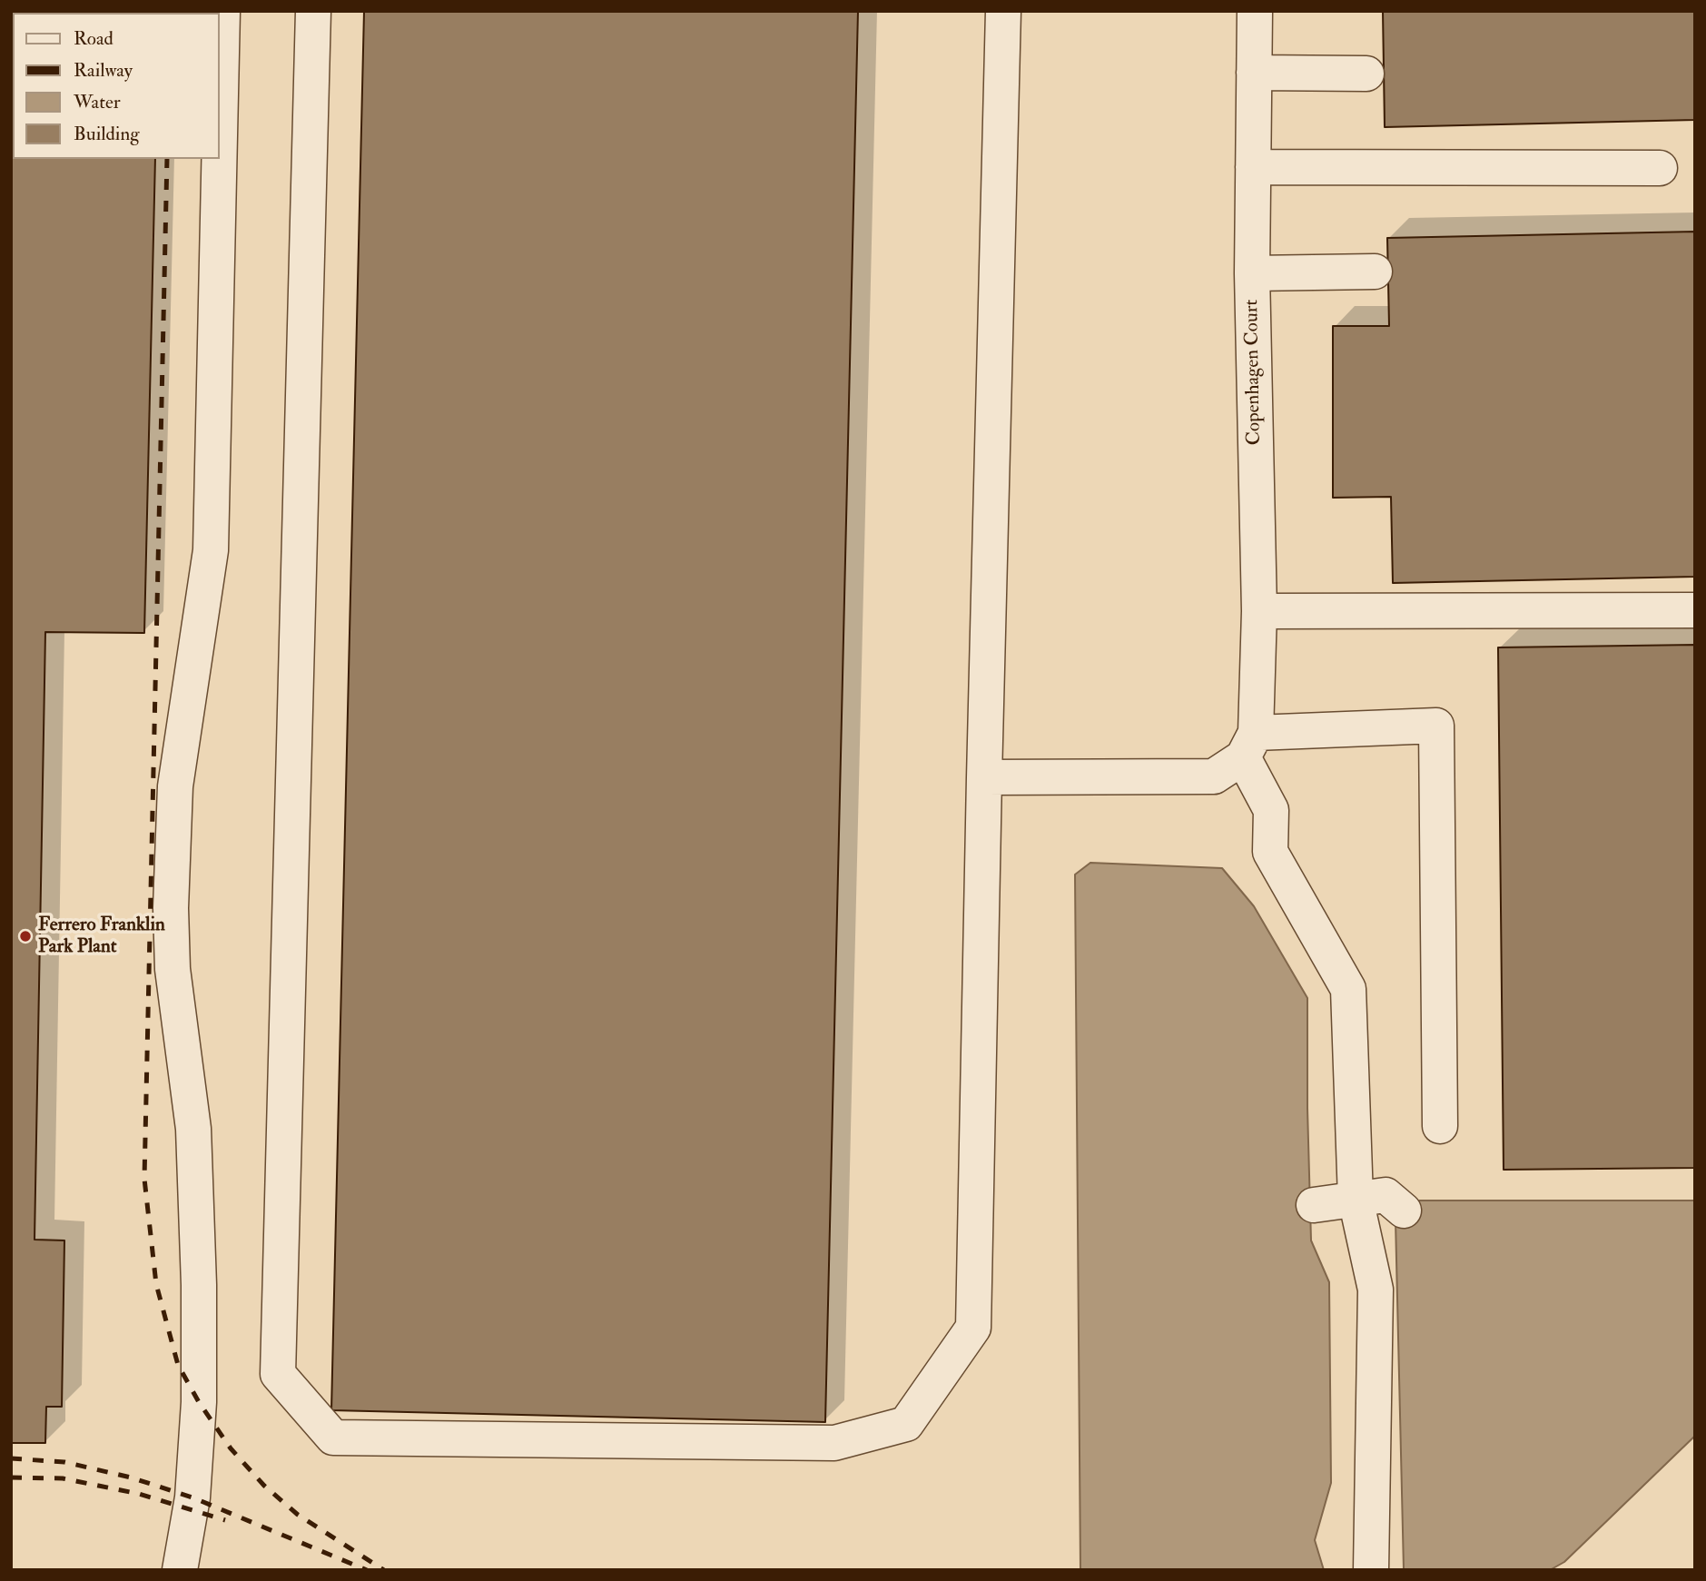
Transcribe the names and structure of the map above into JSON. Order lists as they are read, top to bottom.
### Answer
{
  "streets": {
    "street": ["Copenhagen Court"]
  },
  "places": ["Ferrero Franklin Park Plant"],
  "legend": [
    "Road",
    "Railway",
    "Water",
    "Building"
  ]
}
